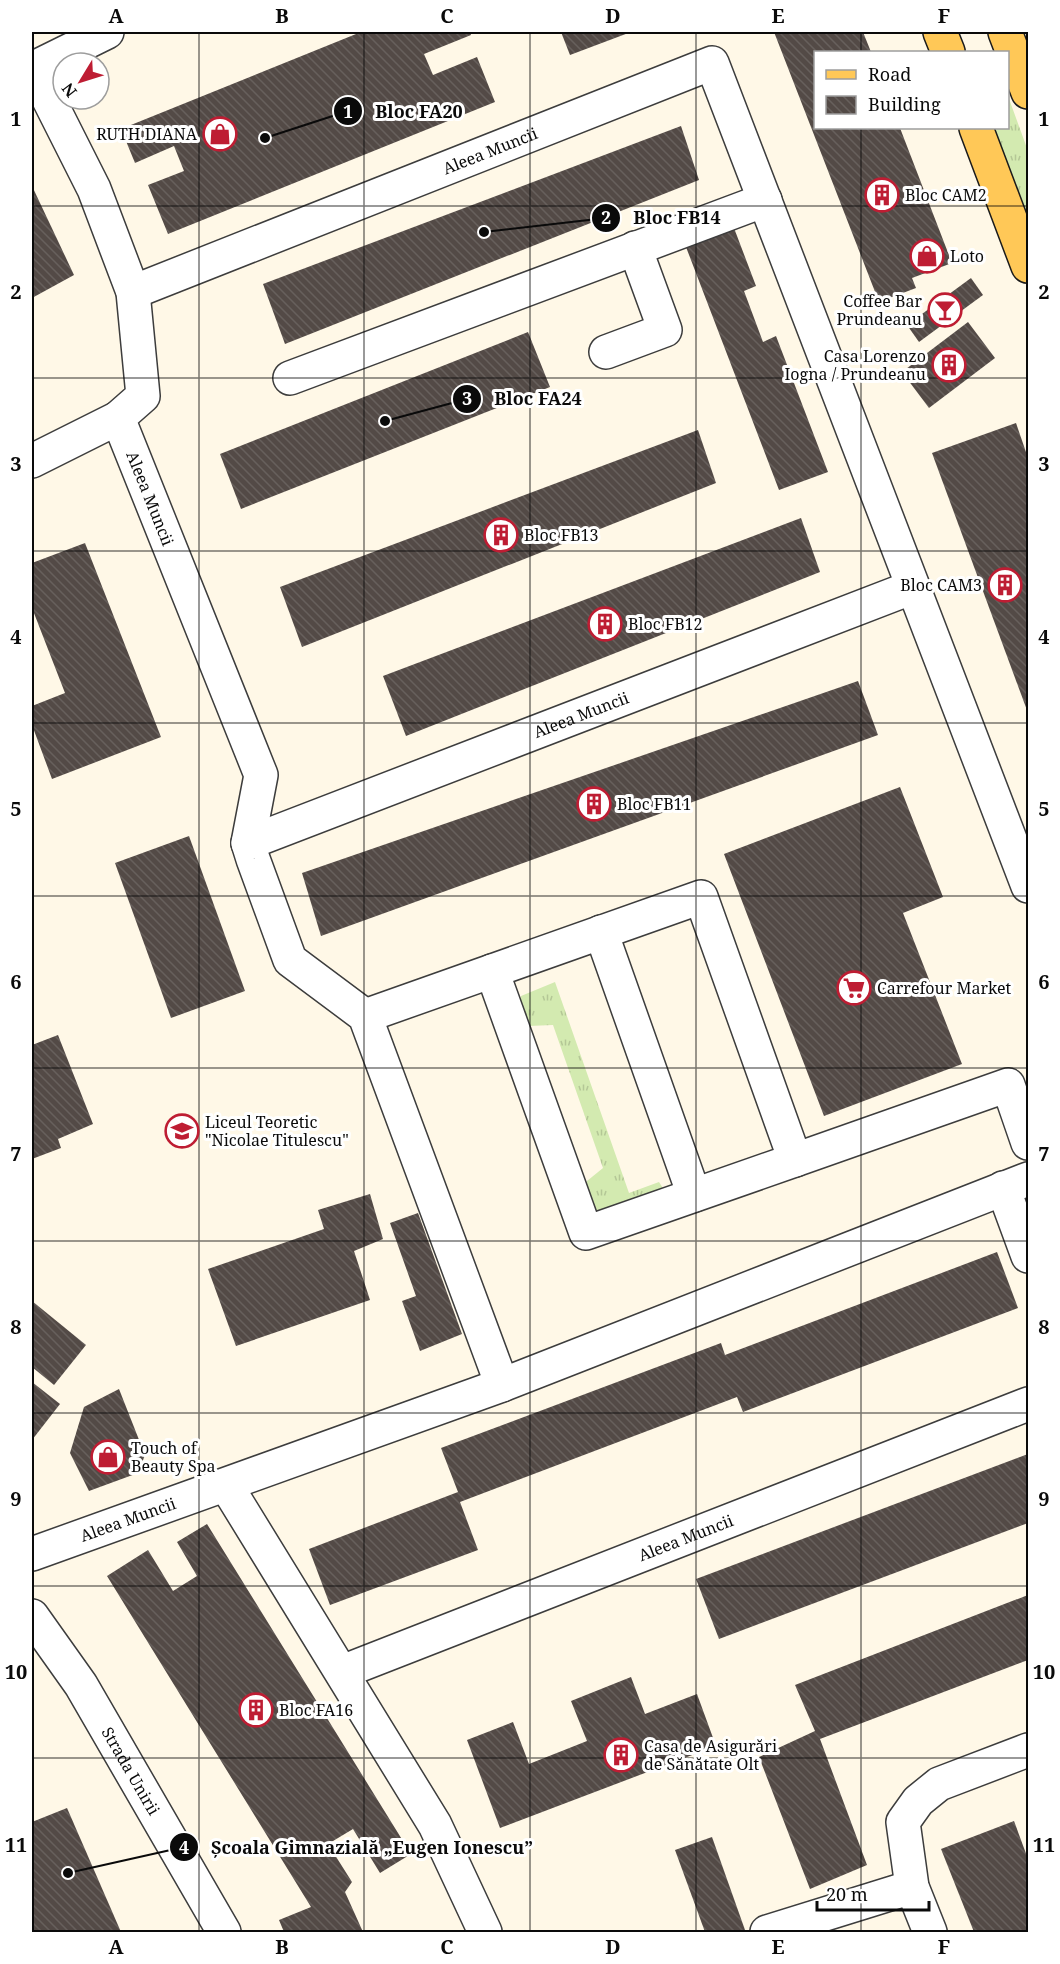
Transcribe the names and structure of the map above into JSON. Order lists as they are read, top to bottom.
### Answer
{
  "streets": {
    "street": ["Aleea Muncii", "Strada Unirii"]
  },
  "places": {
    "shop": ["RUTH DIANA", "Loto", "Touch of Beauty Spa"],
    "other": [
      "Bloc FA20",
      "Bloc FB14",
      "Bloc FA24",
      "Școala Gimnazială „Eugen Ionescu”"
    ],
    "building": [
      "Bloc CAM2",
      "Casa Lorenzo Iogna / Prundeanu",
      "Bloc FB13",
      "Bloc CAM3",
      "Bloc FB12",
      "Bloc FB11",
      "Bloc FA16",
      "Casa de Asigurări de Sănătate Olt"
    ],
    "bar": ["Coffee Bar Prundeanu"],
    "supermarket": ["Carrefour Market"],
    "school or university": ["Liceul Teoretic \"Nicolae Titulescu\""]
  },
  "legend": ["Road", "Building"],
  "scale_bar": "20 m",
  "north": "bottom left",
  "grid": {
    "columns": [
      "A",
      "B",
      "C",
      "D",
      "E",
      "F"
    ],
    "rows": [
      "1",
      "2",
      "3",
      "4",
      "5",
      "6",
      "7",
      "8",
      "9",
      "10",
      "11"
    ]
  }
}
